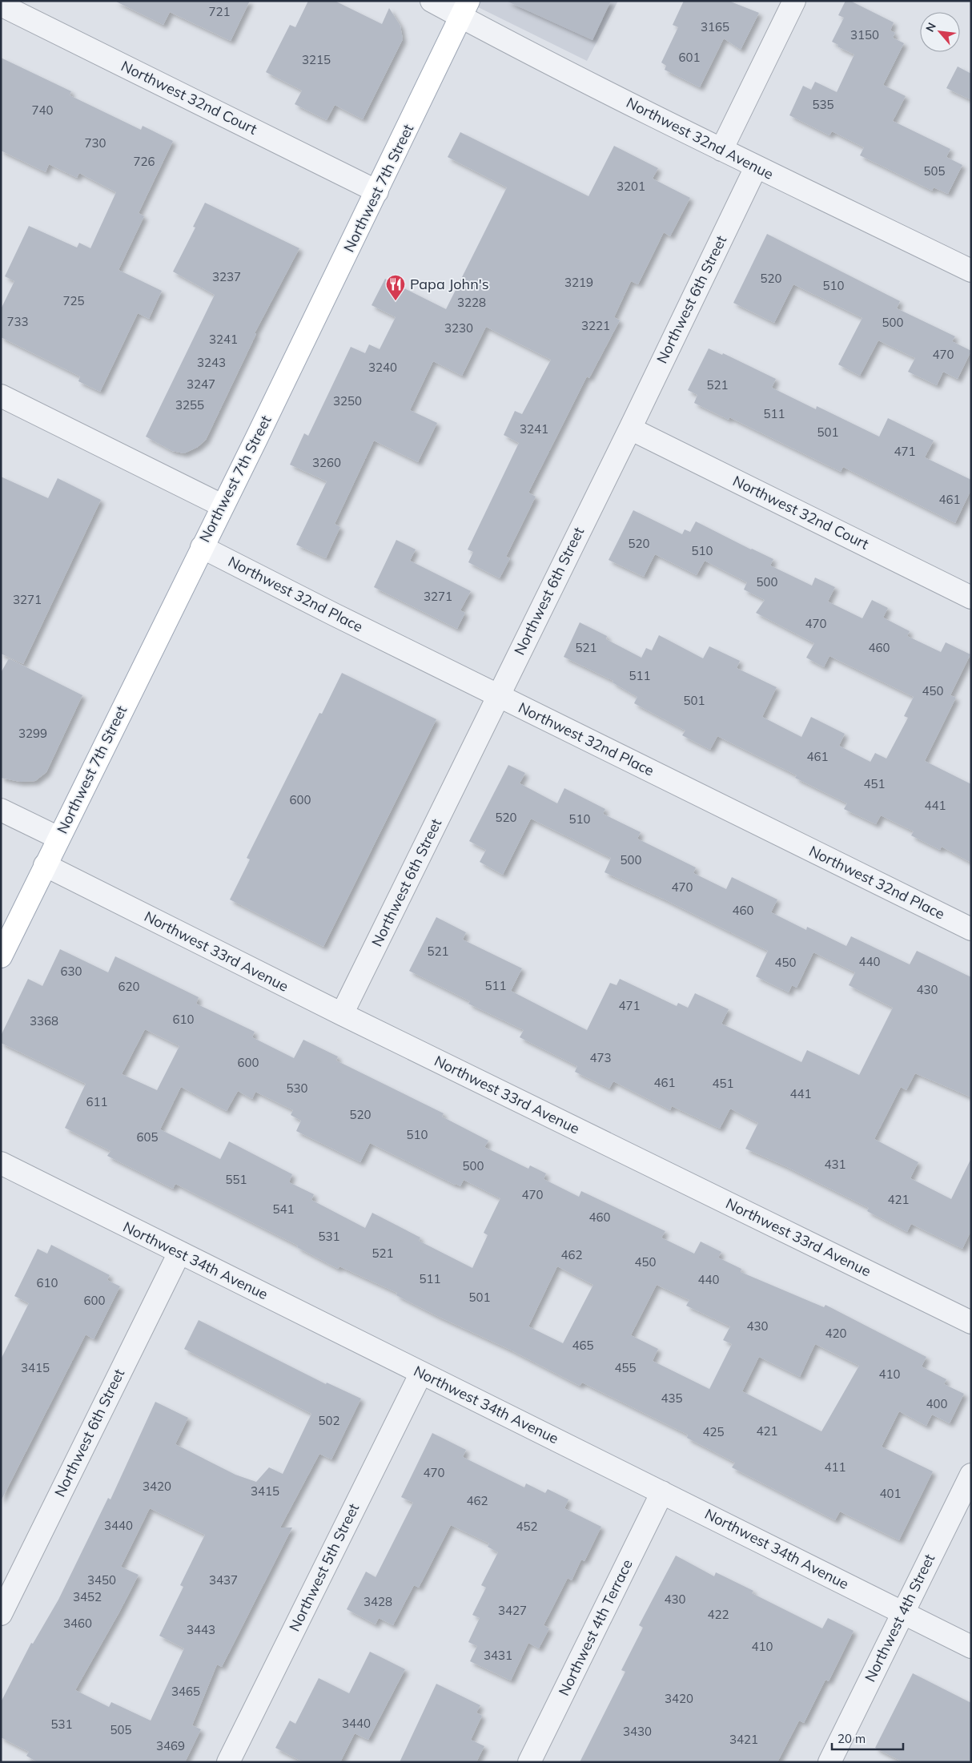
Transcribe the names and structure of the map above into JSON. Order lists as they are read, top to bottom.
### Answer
{
  "streets": {
    "main road": ["Northwest 7th Street"],
    "street": [
      "Northwest 32nd Court",
      "Northwest 32nd Avenue",
      "Northwest 6th Street",
      "Northwest 32nd Place",
      "Northwest 33rd Avenue",
      "Northwest 34th Avenue",
      "Northwest 5th Street",
      "Northwest 4th Street",
      "Northwest 4th Terrace"
    ]
  },
  "crossings": [
    ["Northwest 32nd Court", "Northwest 7th Street"],
    ["Northwest 32nd Court", "Northwest 6th Street"],
    ["Northwest 32nd Avenue", "Northwest 7th Street"],
    ["Northwest 32nd Avenue", "Northwest 6th Street"],
    ["Northwest 7th Street", "Northwest 32nd Place"],
    ["Northwest 7th Street", "Northwest 33rd Avenue"],
    ["Northwest 6th Street", "Northwest 32nd Place"],
    ["Northwest 6th Street", "Northwest 33rd Avenue"],
    ["Northwest 6th Street", "Northwest 34th Avenue"],
    ["Northwest 34th Avenue", "Northwest 5th Street"],
    ["Northwest 34th Avenue", "Northwest 4th Street"],
    ["Northwest 34th Avenue", "Northwest 4th Terrace"]
  ],
  "places": {
    "restaurant": ["Papa John's"]
  },
  "house_numbers": [
    "721",
    "3165",
    "3150",
    "601",
    "3215",
    "535",
    "740",
    "730",
    "726",
    "505",
    "3201",
    "3237",
    "520",
    "3219",
    "510",
    "725",
    "3228",
    "733",
    "500",
    "3221",
    "3230",
    "3241",
    "470",
    "3243",
    "3240",
    "3247",
    "521",
    "3250",
    "3255",
    "511",
    "3241",
    "501",
    "471",
    "3260",
    "461",
    "520",
    "510",
    "500",
    "3271",
    "3271",
    "470",
    "521",
    "460",
    "511",
    "450",
    "501",
    "3299",
    "461",
    "451",
    "600",
    "441",
    "520",
    "510",
    "500",
    "470",
    "460",
    "521",
    "440",
    "450",
    "630",
    "511",
    "620",
    "430",
    "471",
    "610",
    "3368",
    "473",
    "600",
    "461",
    "451",
    "530",
    "441",
    "611",
    "520",
    "510",
    "605",
    "431",
    "500",
    "551",
    "470",
    "421",
    "541",
    "460",
    "531",
    "521",
    "462",
    "450",
    "511",
    "440",
    "610",
    "501",
    "600",
    "430",
    "420",
    "465",
    "3415",
    "455",
    "410",
    "435",
    "400",
    "502",
    "421",
    "425",
    "411",
    "470",
    "3420",
    "3415",
    "401",
    "462",
    "3440",
    "452",
    "3450",
    "3437",
    "3452",
    "430",
    "3428",
    "3427",
    "422",
    "3460",
    "3443",
    "410",
    "3431",
    "3465",
    "3420",
    "3440",
    "531",
    "505",
    "3430",
    "3421",
    "3469"
  ],
  "scale_bar": "20 m",
  "north": "top left"
}
